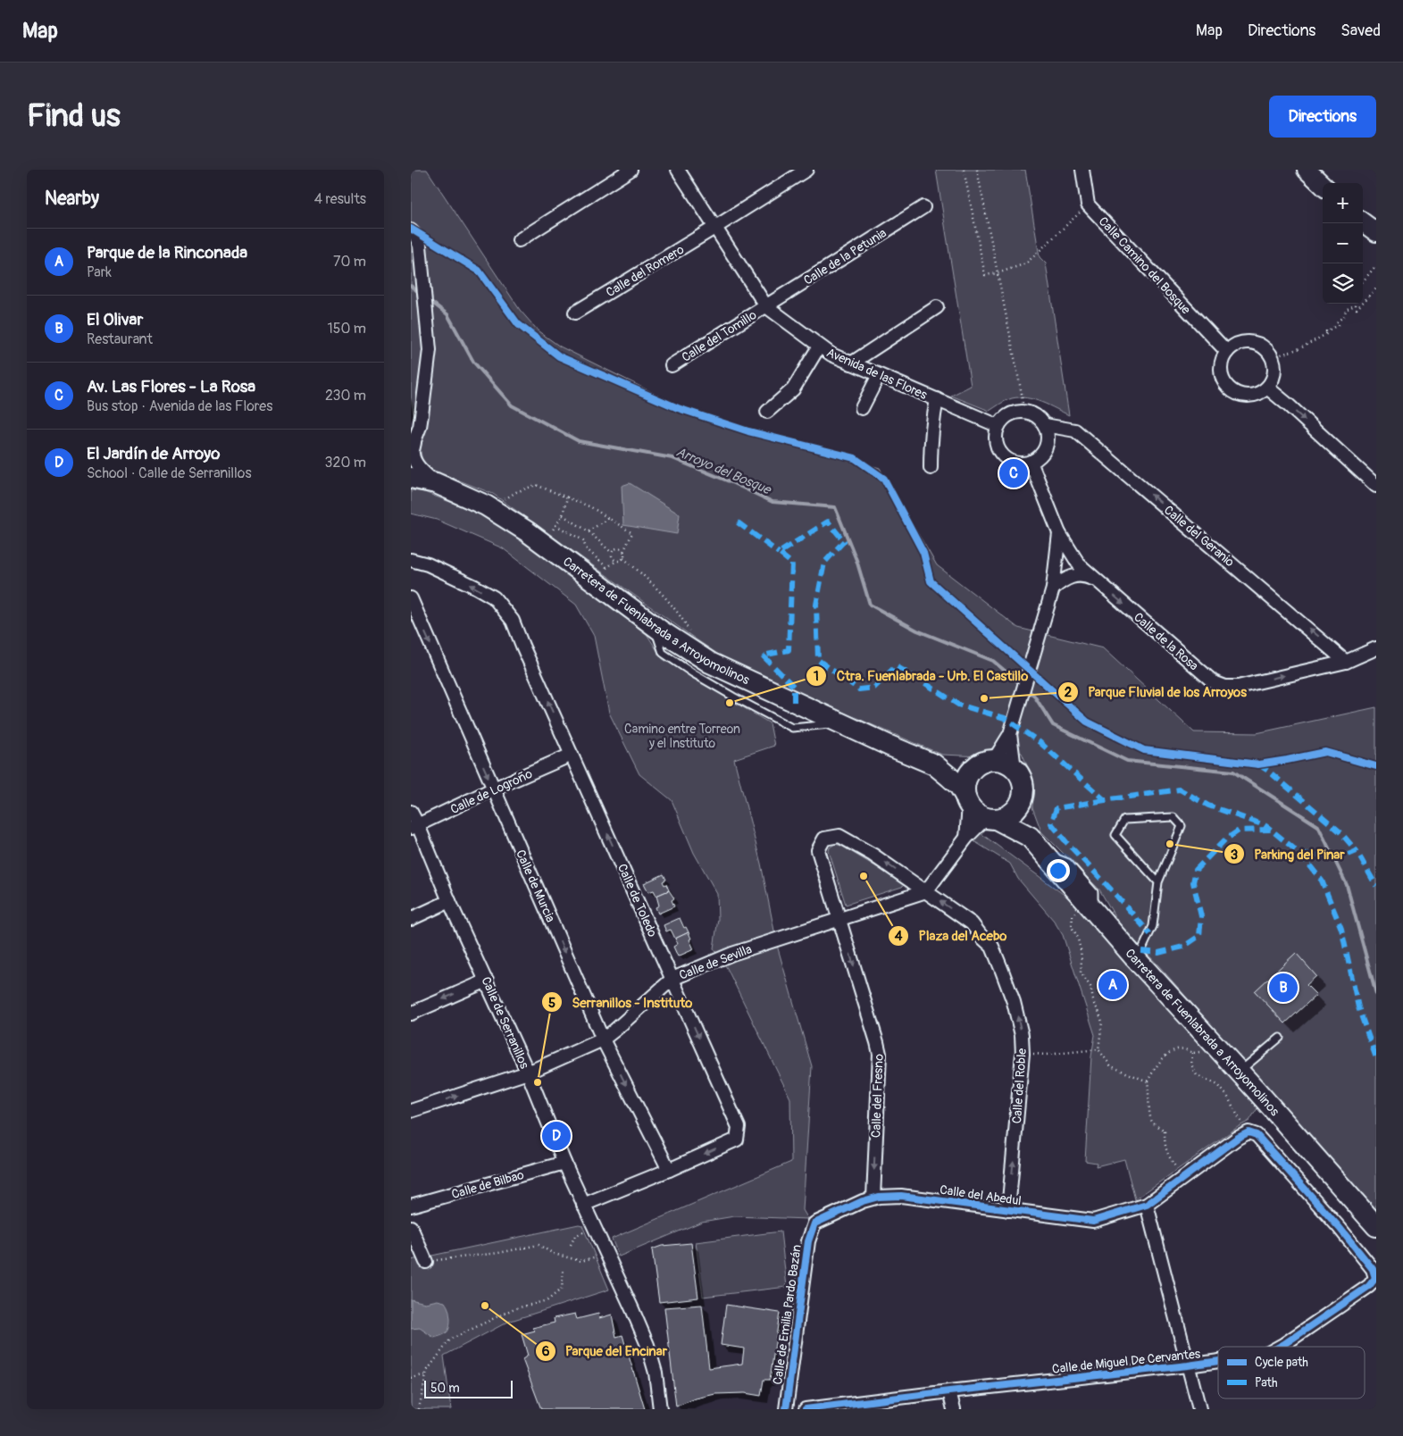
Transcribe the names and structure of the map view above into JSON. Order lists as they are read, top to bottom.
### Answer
{
  "streets": {
    "main road": ["Carretera de Fuenlabrada a Arroyomolinos"],
    "street": [
      "Calle de la Petunia",
      "Calle Camino del Bosque",
      "Calle del Romero",
      "Calle del Tomillo",
      "Avenida de las Flores",
      "Calle del Geranio",
      "Calle de la Rosa",
      "Calle de Logroño",
      "Calle de Murcia",
      "Calle de Toledo",
      "Calle de Sevilla",
      "Calle de Serranillos",
      "Calle del Roble",
      "Calle del Fresno",
      "Calle de Bilbao",
      "Calle del Abedul",
      "Calle de Emilia Pardo Bazán",
      "Calle de Miguel De Cervantes"
    ]
  },
  "crossings": [
    ["Calle de la Petunia", "Calle del Tomillo"],
    ["Calle de la Petunia", "Avenida de las Flores"],
    ["Calle del Romero", "Avenida de las Flores"],
    ["Calle del Tomillo", "Avenida de las Flores"],
    ["Avenida de las Flores", "Calle del Geranio"],
    ["Avenida de las Flores", "Calle de la Rosa"],
    ["Calle del Geranio", "Calle de la Rosa"],
    ["Calle de Logroño", "Calle de Murcia"],
    ["Calle de Logroño", "Calle de Toledo"],
    ["Calle de Logroño", "Calle de Serranillos"],
    ["Calle de Murcia", "Calle de Toledo"],
    ["Calle de Murcia", "Calle de Sevilla"],
    ["Calle de Toledo", "Calle de Sevilla"],
    ["Calle de Toledo", "Calle de Serranillos"],
    ["Calle de Sevilla", "Calle de Serranillos"],
    ["Calle de Sevilla", "Calle del Roble"],
    ["Calle de Sevilla", "Calle del Fresno"],
    ["Calle de Serranillos", "Calle de Bilbao"],
    ["Calle del Roble", "Calle del Fresno"],
    ["Calle del Roble", "Calle del Abedul"],
    ["Calle del Fresno", "Calle del Abedul"],
    ["Calle del Abedul", "Calle de Emilia Pardo Bazán"]
  ],
  "one_way": [
    "Calle del Geranio",
    "Calle de la Rosa",
    "Calle de Murcia",
    "Calle del Fresno"
  ],
  "water": ["Arroyo del Bosque"],
  "parks": ["Camino entre Torreon y el Instituto"],
  "places": [
    "Parque Fluvial de los Arroyos",
    "Ctra. Fuenlabrada - Urb. El Castillo",
    "Parking del Pinar",
    "Plaza del Acebo",
    "Serranillos - Instituto",
    "Parque del Encinar"
  ],
  "legend": ["Cycle path", "Path"],
  "scale_bar": "50 m",
  "page": {
    "header": "Map",
    "nav": ["Map", "Directions", "Saved"],
    "buttons": "Directions",
    "title": "Find us",
    "heading": ["Nearby", "4 results"],
    "map_buttons": ["+", "−"],
    "list": [
      {
        "mark": "A",
        "name": "Parque de la Rinconada",
        "note": "Park",
        "value": "70 m"
      },
      {
        "mark": "B",
        "name": "El Olivar",
        "note": "Restaurant",
        "value": "150 m"
      },
      {
        "mark": "C",
        "name": "Av. Las Flores - La Rosa",
        "note": "Bus stop · Avenida de las Flores",
        "value": "230 m"
      },
      {
        "mark": "D",
        "name": "El Jardín de Arroyo",
        "note": "School · Calle de Serranillos",
        "value": "320 m"
      }
    ],
    "pins": [
      "C",
      "A",
      "B",
      "D"
    ],
    "scale": "50 m"
  }
}
